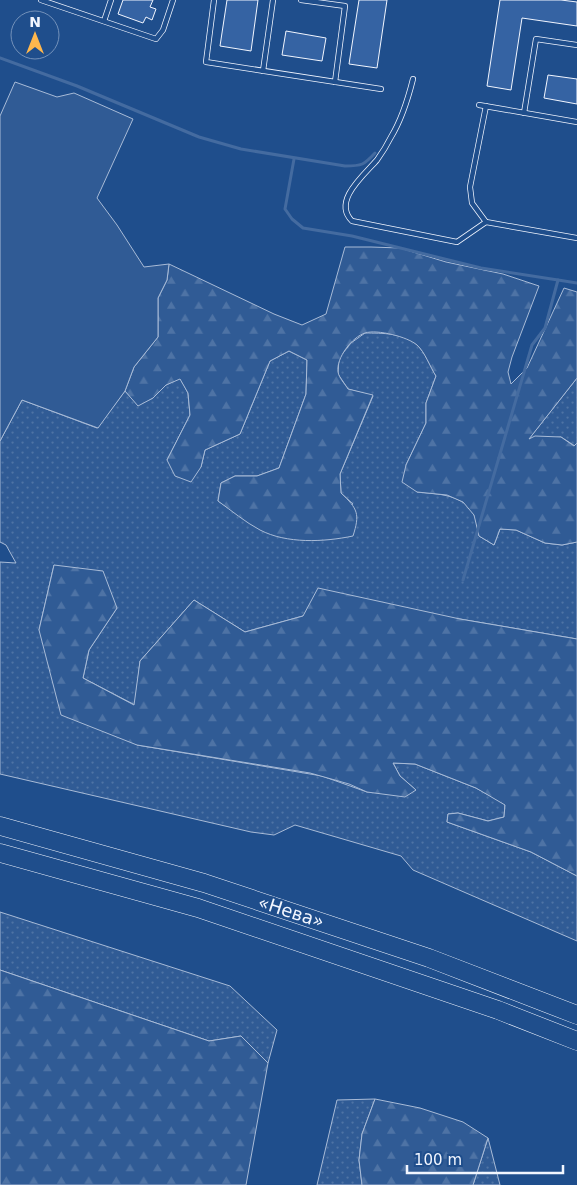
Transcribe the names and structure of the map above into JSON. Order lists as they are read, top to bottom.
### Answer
{
  "streets": {
    "highway": ["«Нева»"]
  },
  "scale_bar": "100 m",
  "north": "top"
}
